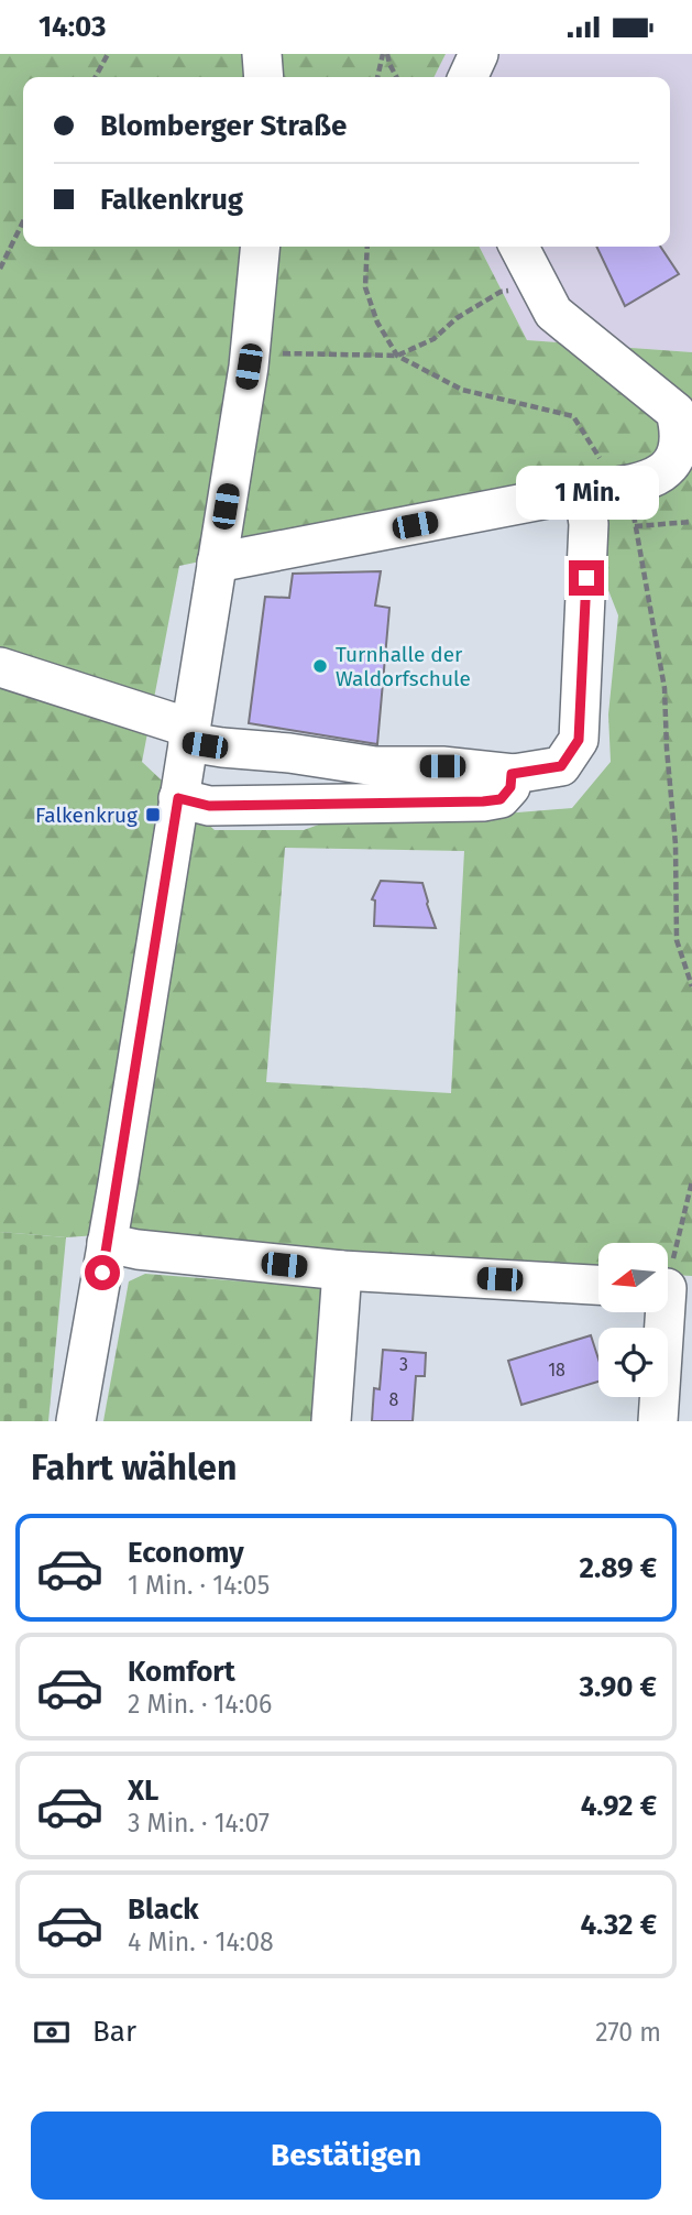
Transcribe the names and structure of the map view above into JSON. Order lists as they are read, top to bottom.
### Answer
{
  "places": {
    "other": ["Turnhalle der Waldorfschule"],
    "transit": ["Falkenkrug"]
  },
  "house_numbers": ["3", "18", "8"],
  "north": "left",
  "page": {
    "status": "14:03",
    "banner": ["Blomberger Straße", "Falkenkrug"],
    "bubble": "1 Min.",
    "heading": "Fahrt wählen",
    "list": [
      {
        "name": "Economy",
        "note": "1 Min. · 14:05",
        "value": "2.89 €"
      },
      {
        "name": "Komfort",
        "note": "2 Min. · 14:06",
        "value": "3.90 €"
      },
      {
        "name": "XL",
        "note": "3 Min. · 14:07",
        "value": "4.92 €"
      },
      {
        "name": "Black",
        "note": "4 Min. · 14:08",
        "value": "4.32 €"
      }
    ],
    "pay": ["Bar", "270 m"],
    "buttons": "Bestätigen"
  }
}
